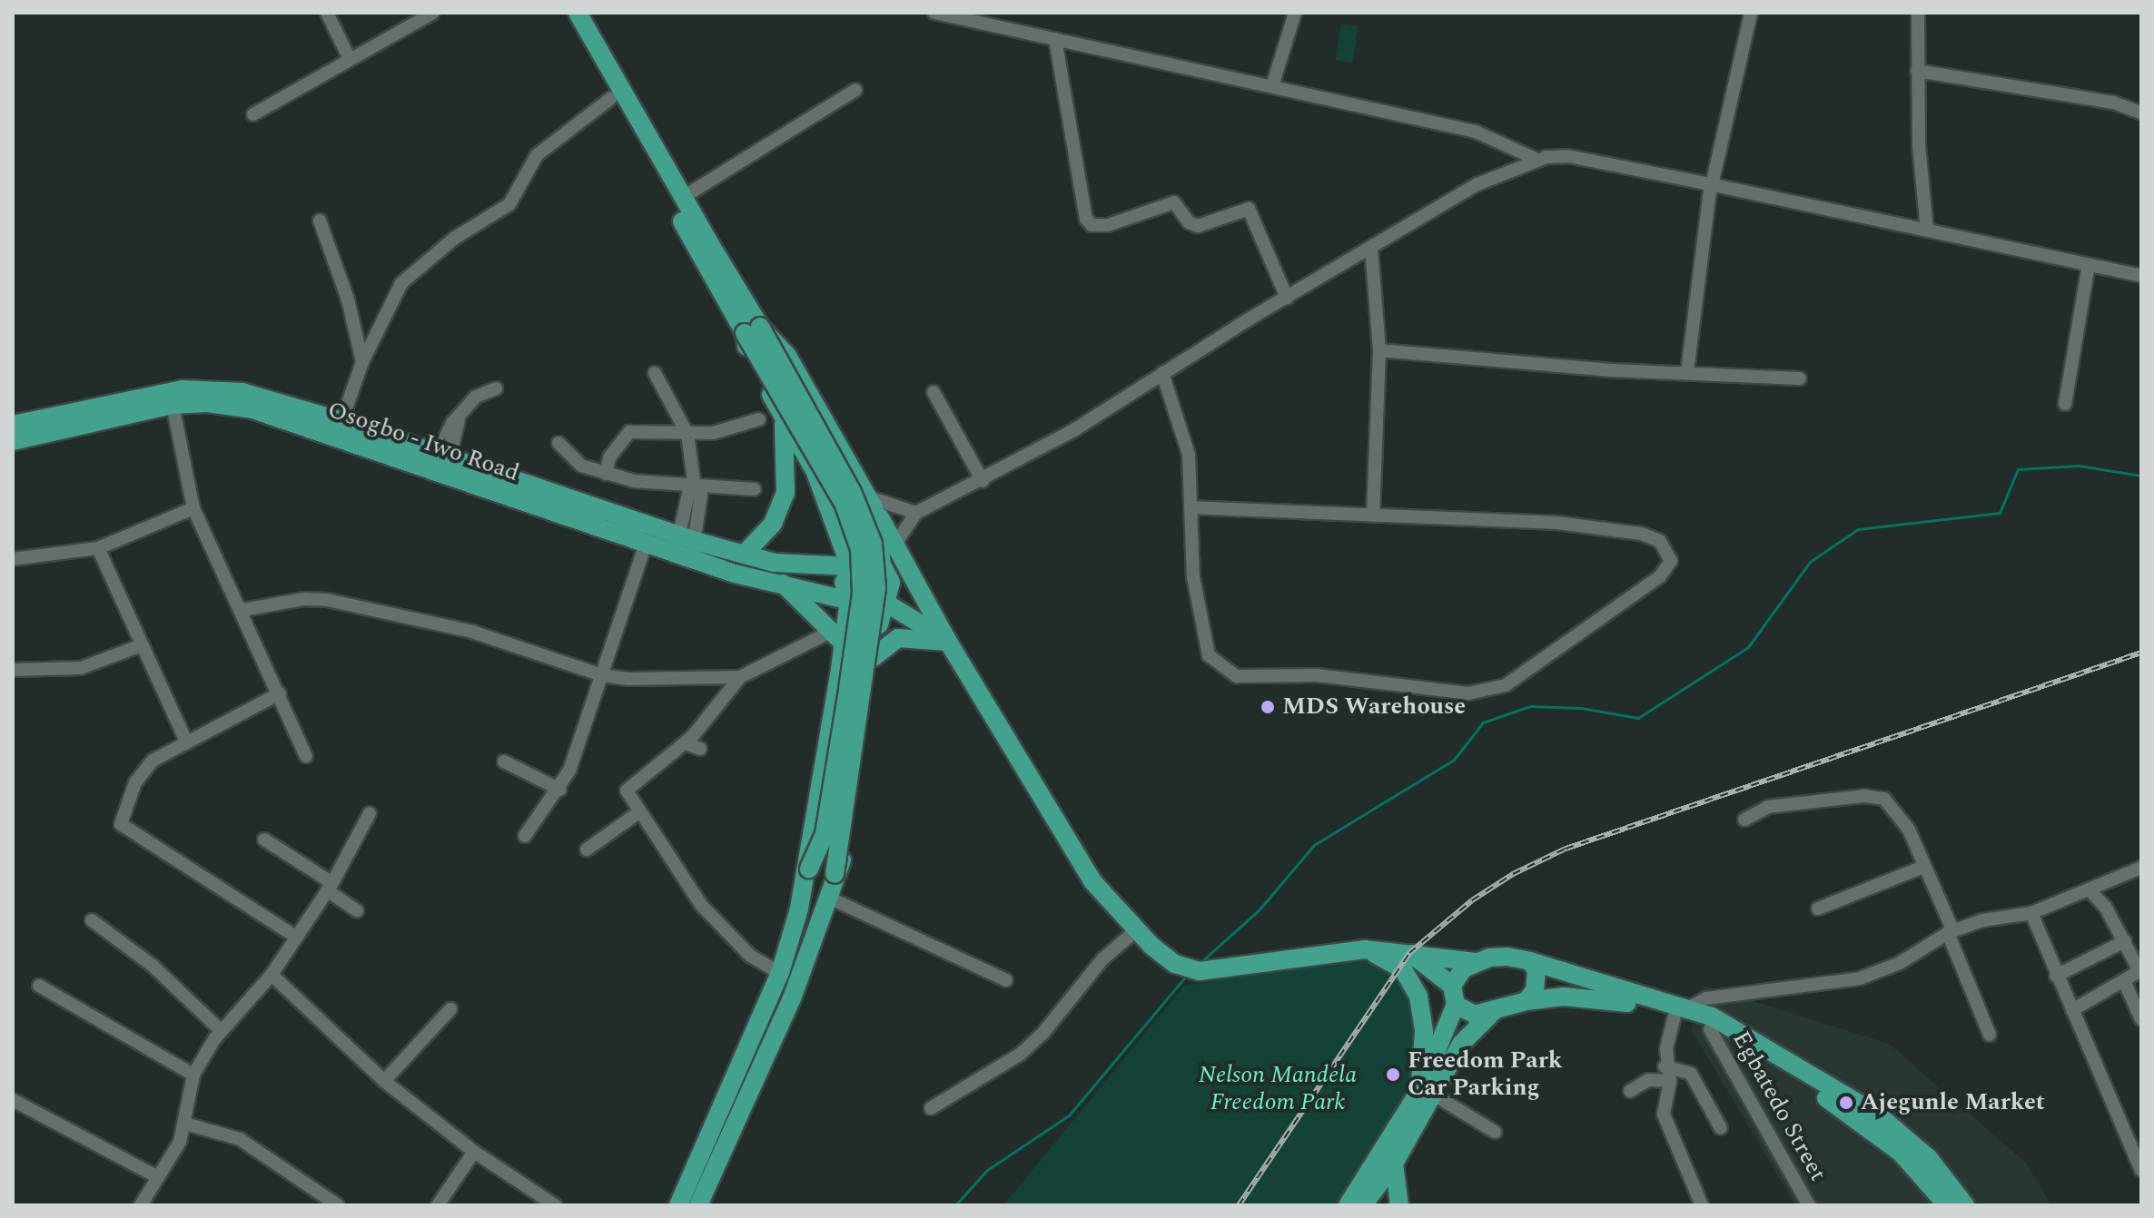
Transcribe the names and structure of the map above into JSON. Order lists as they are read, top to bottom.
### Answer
{
  "streets": {
    "main road": ["Osogbo - Iwo Road"],
    "street": ["Egbatedo Street"]
  },
  "parks": ["Nelson Mandela Freedom Park"],
  "places": ["MDS Warehouse", "Freedom Park Car Parking", "Ajegunle Market"]
}
